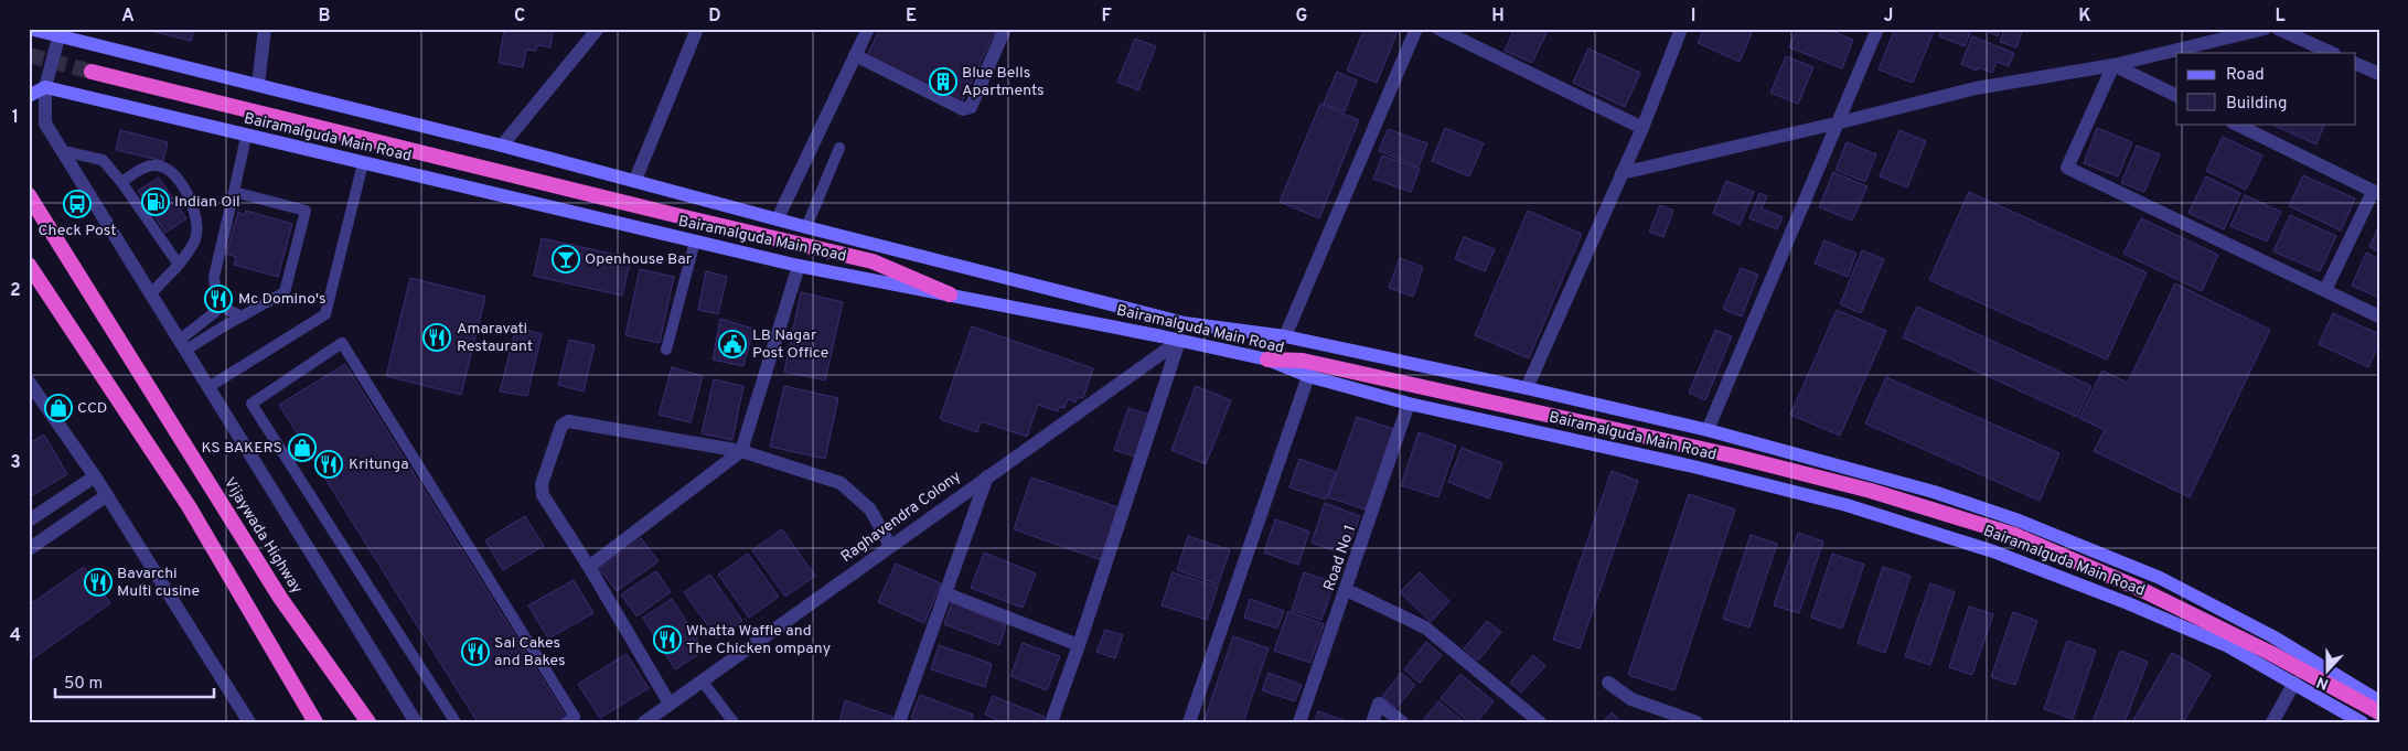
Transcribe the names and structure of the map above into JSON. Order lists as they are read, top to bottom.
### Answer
{
  "streets": {
    "highway": ["Vijaywada Highway"],
    "main road": ["Bairamalguda Main Road"],
    "street": ["Raghavendra Colony", "Road No 1"]
  },
  "crossings": [
    ["Bairamalguda Main Road", "Raghavendra Colony"],
    ["Bairamalguda Main Road", "Road No 1"]
  ],
  "places": {
    "building": ["Blue Bells Apartments"],
    "fuel station": ["Indian Oil"],
    "bus stop": ["Check Post"],
    "bar": ["Openhouse Bar"],
    "restaurant": [
      "Mc Domino's",
      "Amaravati Restaurant",
      "Kritunga",
      "Bavarchi Multi cusine",
      "Whatta Waffle and The Chicken ompany",
      "Sai Cakes and Bakes"
    ],
    "public building": ["LB Nagar Post Office"],
    "shop": ["CCD", "KS BAKERS"]
  },
  "legend": ["Road", "Building"],
  "scale_bar": "50 m",
  "north": "bottom",
  "grid": {
    "columns": [
      "A",
      "B",
      "C",
      "D",
      "E",
      "F",
      "G",
      "H",
      "I",
      "J",
      "K",
      "L"
    ],
    "rows": [
      "1",
      "2",
      "3",
      "4"
    ]
  }
}
